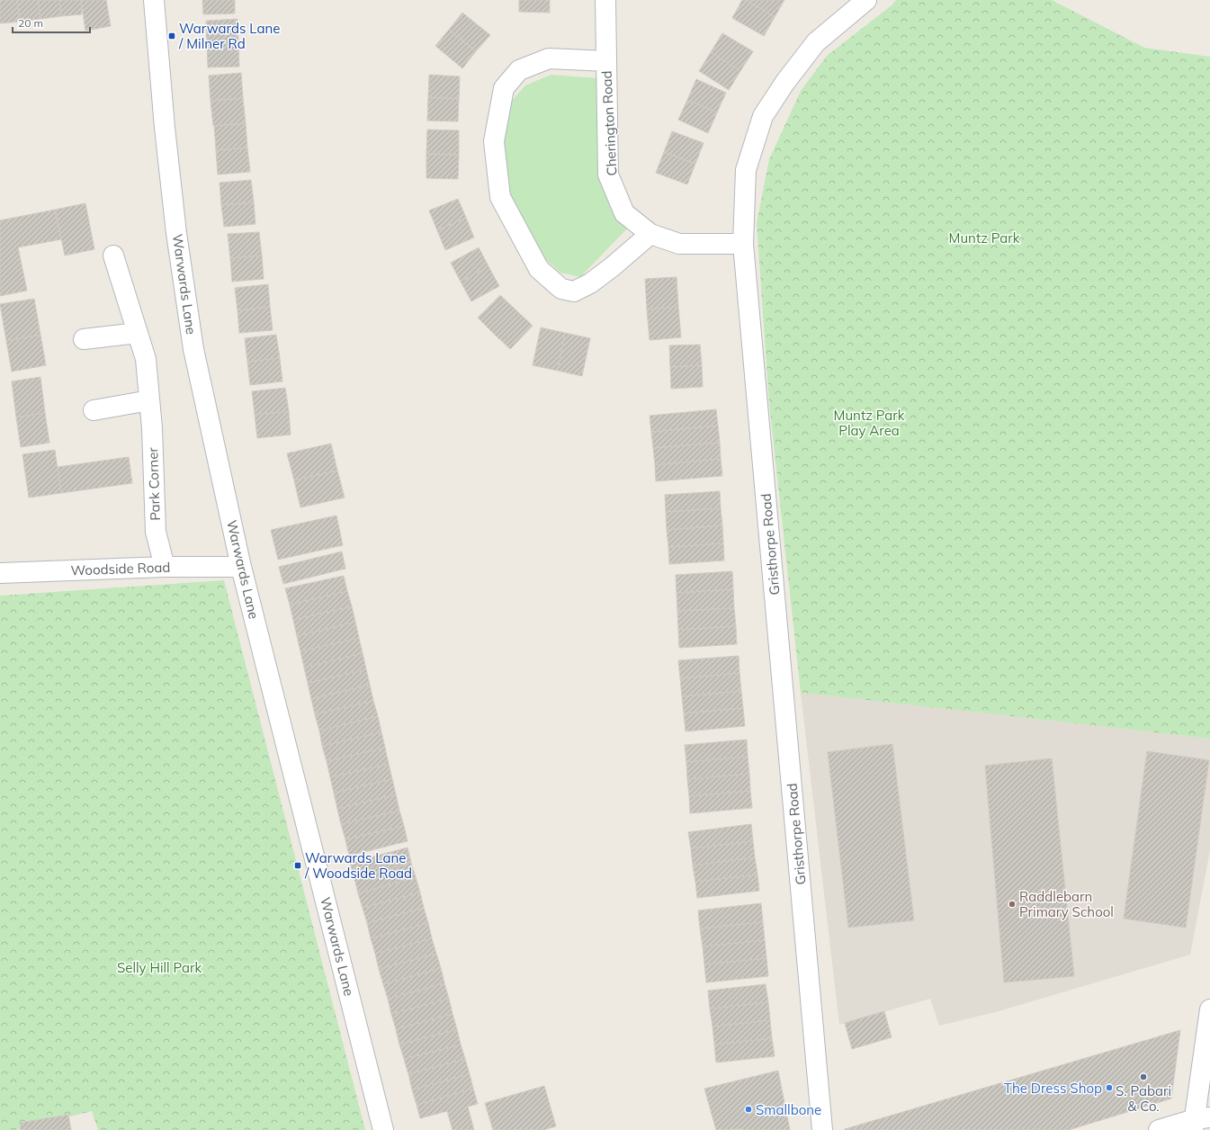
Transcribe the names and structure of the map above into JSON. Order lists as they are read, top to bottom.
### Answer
{
  "streets": {
    "street": [
      "Cherington Road",
      "Warwards Lane",
      "Park Corner",
      "Gristhorpe Road",
      "Woodside Road"
    ]
  },
  "crossings": [
    ["Cherington Road", "Gristhorpe Road"],
    ["Warwards Lane", "Woodside Road"],
    ["Park Corner", "Woodside Road"]
  ],
  "parks": ["Muntz Park", "Muntz Park Play Area", "Selly Hill Park"],
  "places": {
    "transit": ["Warwards Lane / Milner Rd", "Warwards Lane / Woodside Road"],
    "other": [
      "Raddlebarn Primary School",
      "S. Pabari & Co.",
      "The Dress Shop",
      "Smallbone"
    ]
  },
  "scale_bar": "20 m"
}
